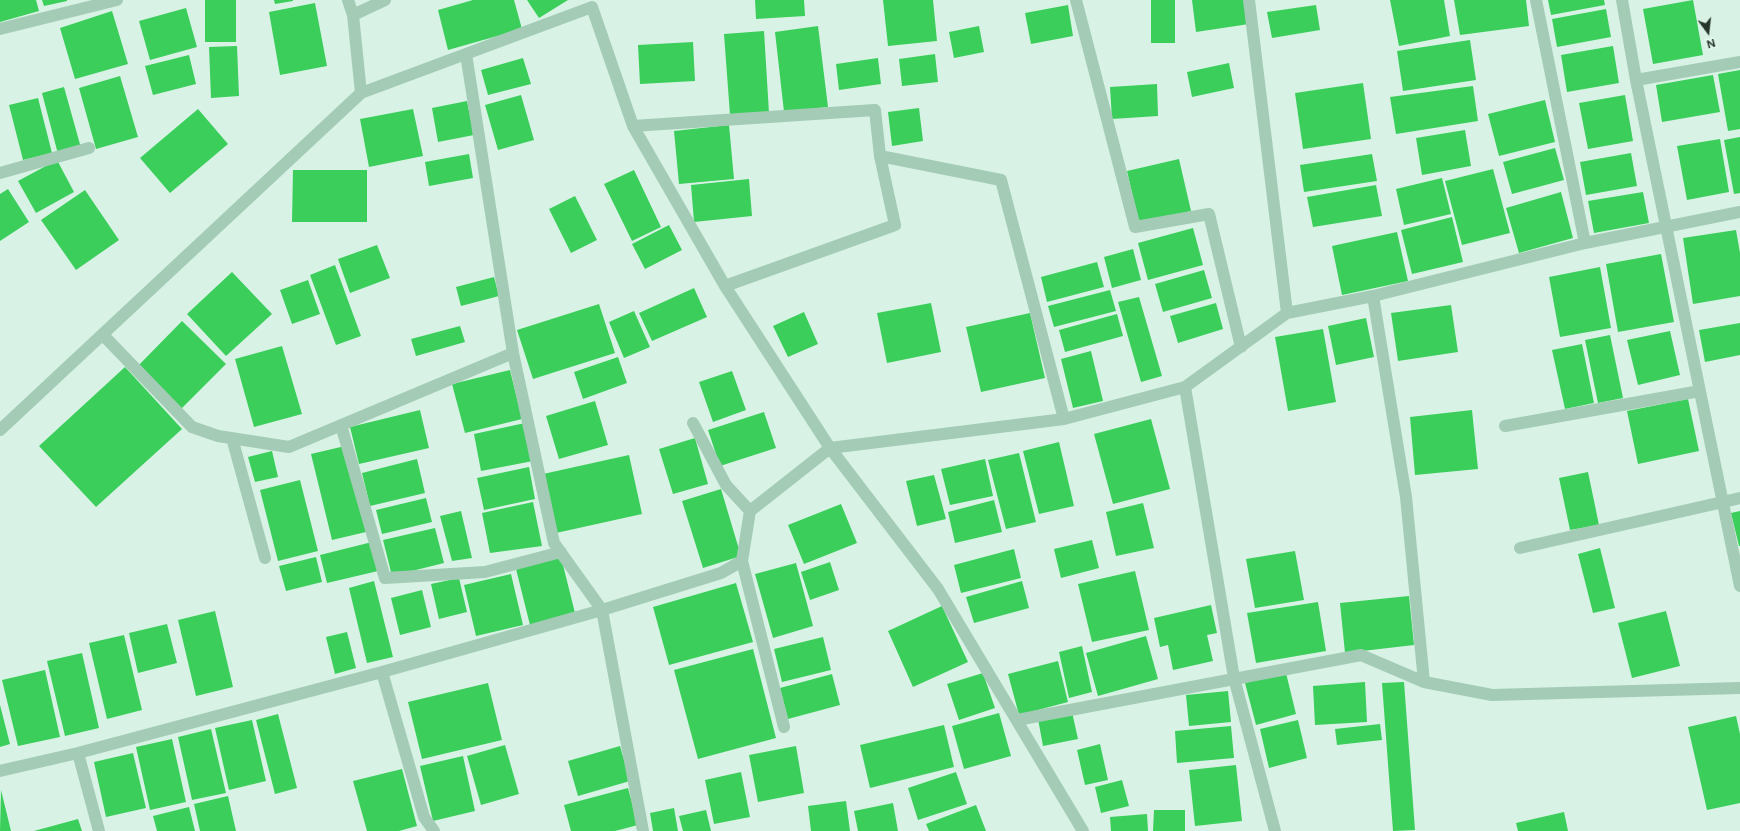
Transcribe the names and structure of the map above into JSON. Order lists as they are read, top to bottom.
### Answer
{
  "north": "bottom"
}
